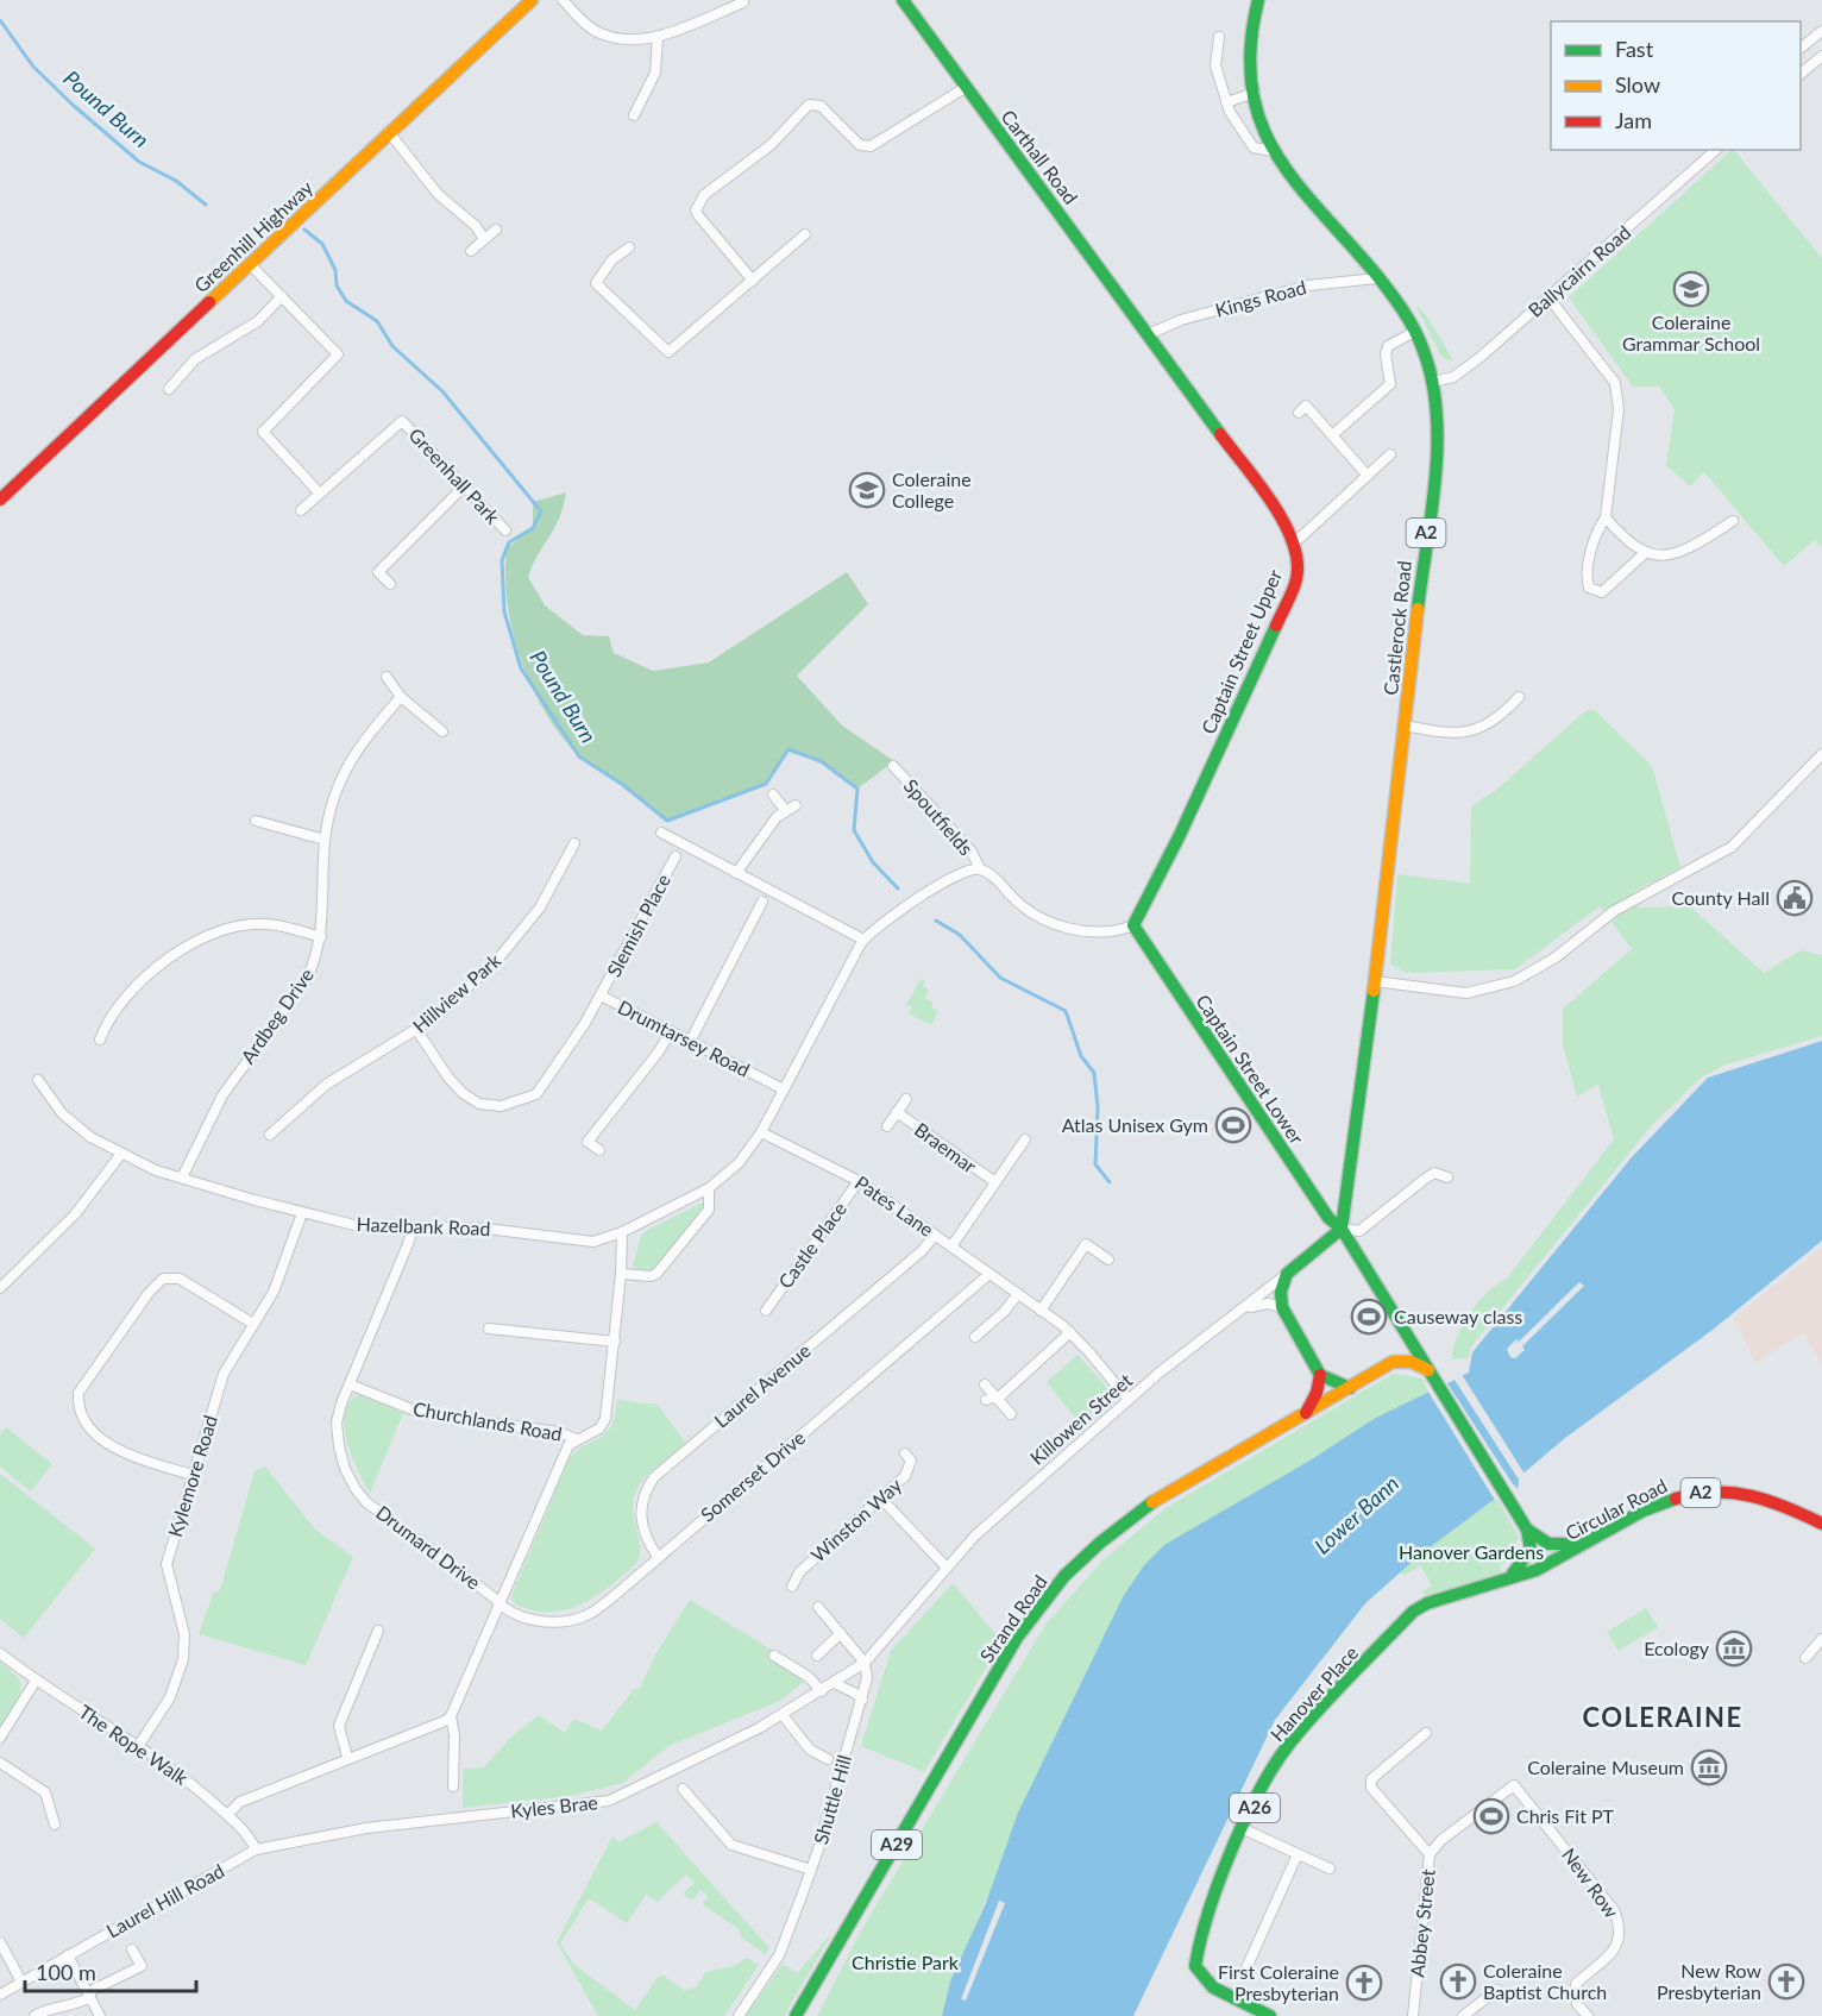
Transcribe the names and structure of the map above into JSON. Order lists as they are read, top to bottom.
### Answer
{
  "streets": {
    "main road": [
      "Carthall Road",
      "Greenhill Highway",
      "A2",
      "Castlerock Road",
      "Captain Street Upper",
      "Captain Street Lower",
      "Killowen Street",
      "Circular Road",
      "Strand Road",
      "Hanover Place",
      "A26",
      "A29"
    ],
    "street": [
      "Ballycairn Road",
      "Kings Road",
      "Greenhall Park",
      "Spoutfields",
      "Slemish Place",
      "Hillview Park",
      "Ardbeg Drive",
      "Drumtarsey Road",
      "Braemar",
      "Pates Lane",
      "Hazelbank Road",
      "Castle Place",
      "Laurel Avenue",
      "Churchlands Road",
      "Kylemore Road",
      "Somerset Drive",
      "Winston Way",
      "Drumard Drive",
      "The Rope Walk",
      "Shuttle Hill",
      "Kyles Brae",
      "New Row",
      "Laurel Hill Road",
      "Abbey Street"
    ]
  },
  "crossings": [
    ["Carthall Road", "Kings Road"],
    ["Carthall Road", "Captain Street Upper"],
    ["Ballycairn Road", "Castlerock Road"],
    ["Kings Road", "Castlerock Road"],
    ["Kings Road", "Captain Street Upper"],
    ["A2", "Captain Street Lower"],
    ["A2", "Circular Road"],
    ["Castlerock Road", "Captain Street Lower"],
    ["Castlerock Road", "Killowen Street"],
    ["Captain Street Upper", "Captain Street Lower"],
    ["Spoutfields", "Hazelbank Road"],
    ["Slemish Place", "Drumtarsey Road"],
    ["Hillview Park", "Drumtarsey Road"],
    ["Ardbeg Drive", "Hazelbank Road"],
    ["Drumtarsey Road", "Hazelbank Road"],
    ["Captain Street Lower", "Killowen Street"],
    ["Braemar", "Pates Lane"],
    ["Pates Lane", "Hazelbank Road"],
    ["Pates Lane", "Castle Place"],
    ["Pates Lane", "Laurel Avenue"],
    ["Pates Lane", "Killowen Street"],
    ["Pates Lane", "Somerset Drive"],
    ["Hazelbank Road", "Churchlands Road"],
    ["Hazelbank Road", "Kylemore Road"],
    ["Hazelbank Road", "Drumard Drive"],
    ["Laurel Avenue", "Somerset Drive"],
    ["Killowen Street", "Shuttle Hill"],
    ["Killowen Street", "Kyles Brae"],
    ["Churchlands Road", "Drumard Drive"],
    ["Kylemore Road", "The Rope Walk"],
    ["Somerset Drive", "Drumard Drive"],
    ["Circular Road", "Hanover Place"],
    ["The Rope Walk", "Kyles Brae"],
    ["The Rope Walk", "Laurel Hill Road"],
    ["Shuttle Hill", "Kyles Brae"],
    ["Kyles Brae", "Laurel Hill Road"],
    ["New Row", "Abbey Street"]
  ],
  "districts": ["COLERAINE"],
  "water": ["Pound Burn", "Lower Bann"],
  "parks": ["Hanover Gardens", "Christie Park"],
  "places": {
    "school or university": ["Coleraine Grammar School", "Coleraine College"],
    "public building": ["County Hall"],
    "sports": ["Atlas Unisex Gym", "Causeway class", "Chris Fit PT"],
    "museum": ["Ecology", "Coleraine Museum"],
    "church": ["Coleraine Baptist Church", "New Row Presbyterian", "First Coleraine Presbyterian"]
  },
  "legend": ["Fast", "Slow", "Jam"],
  "scale_bar": "100 m"
}
